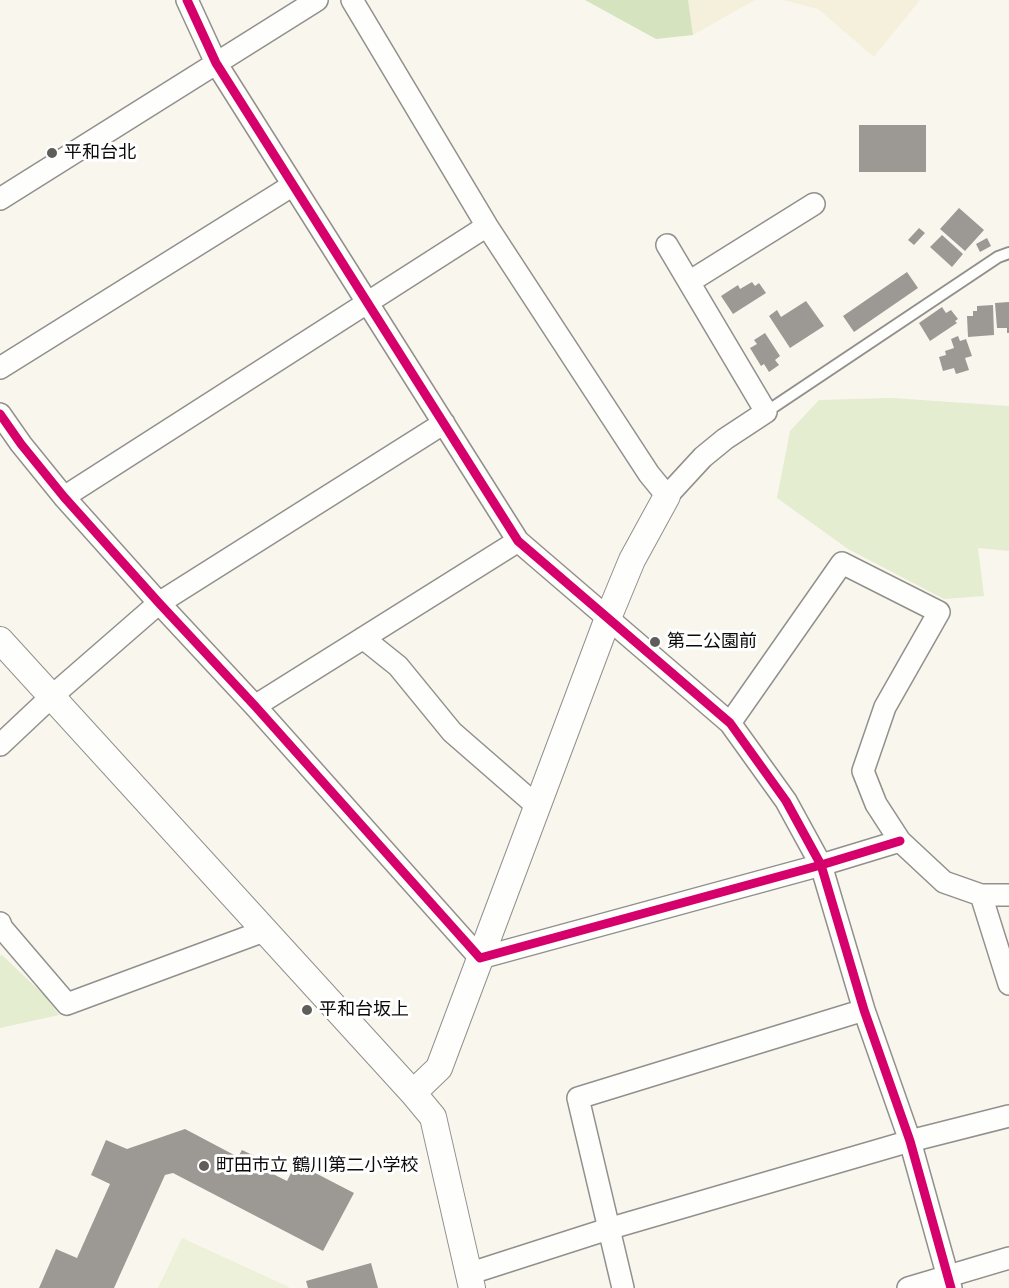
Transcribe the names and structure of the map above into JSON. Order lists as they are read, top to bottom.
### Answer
{
  "places": [
    "平和台北",
    "第二公園前",
    "平和台坂上",
    "町田市立 鶴川第二小学校"
  ]
}
